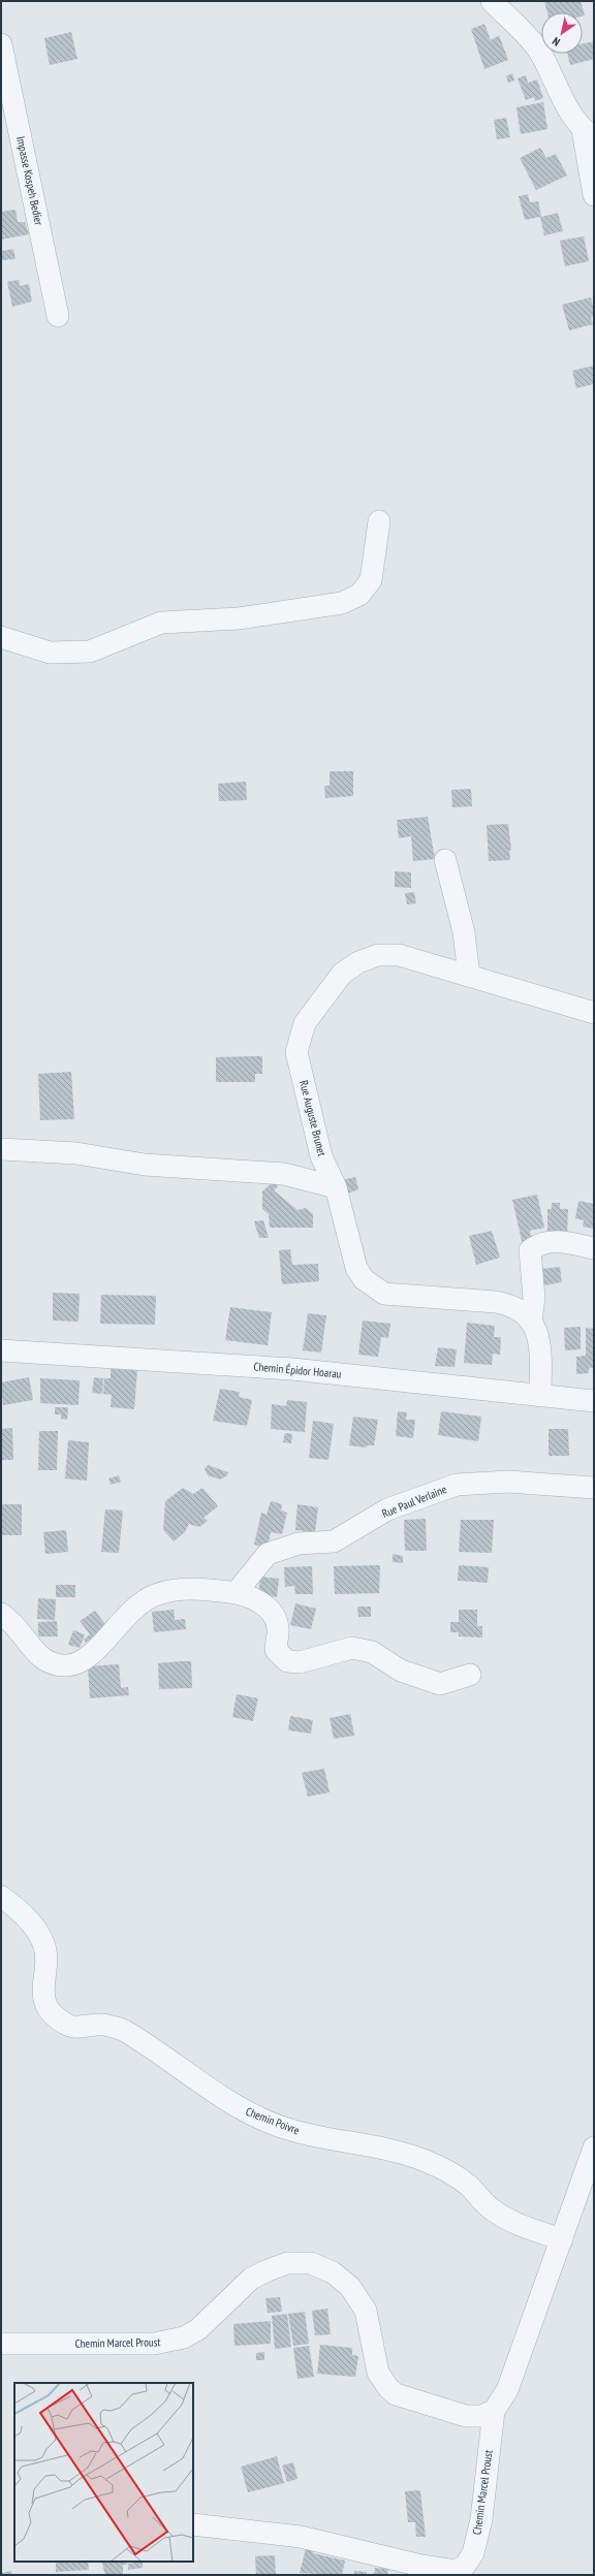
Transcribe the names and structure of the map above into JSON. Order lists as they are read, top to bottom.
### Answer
{
  "streets": {
    "street": [
      "Impasse Kospeh Bedier",
      "Rue Auguste Brunet",
      "Chemin Épidor Hoarau",
      "Rue Paul Verlaine",
      "Chemin Poivre",
      "Chemin Marcel Proust"
    ]
  },
  "crossings": [
    ["Rue Auguste Brunet", "Chemin Épidor Hoarau"],
    ["Chemin Poivre", "Chemin Marcel Proust"]
  ],
  "north": "bottom left"
}
